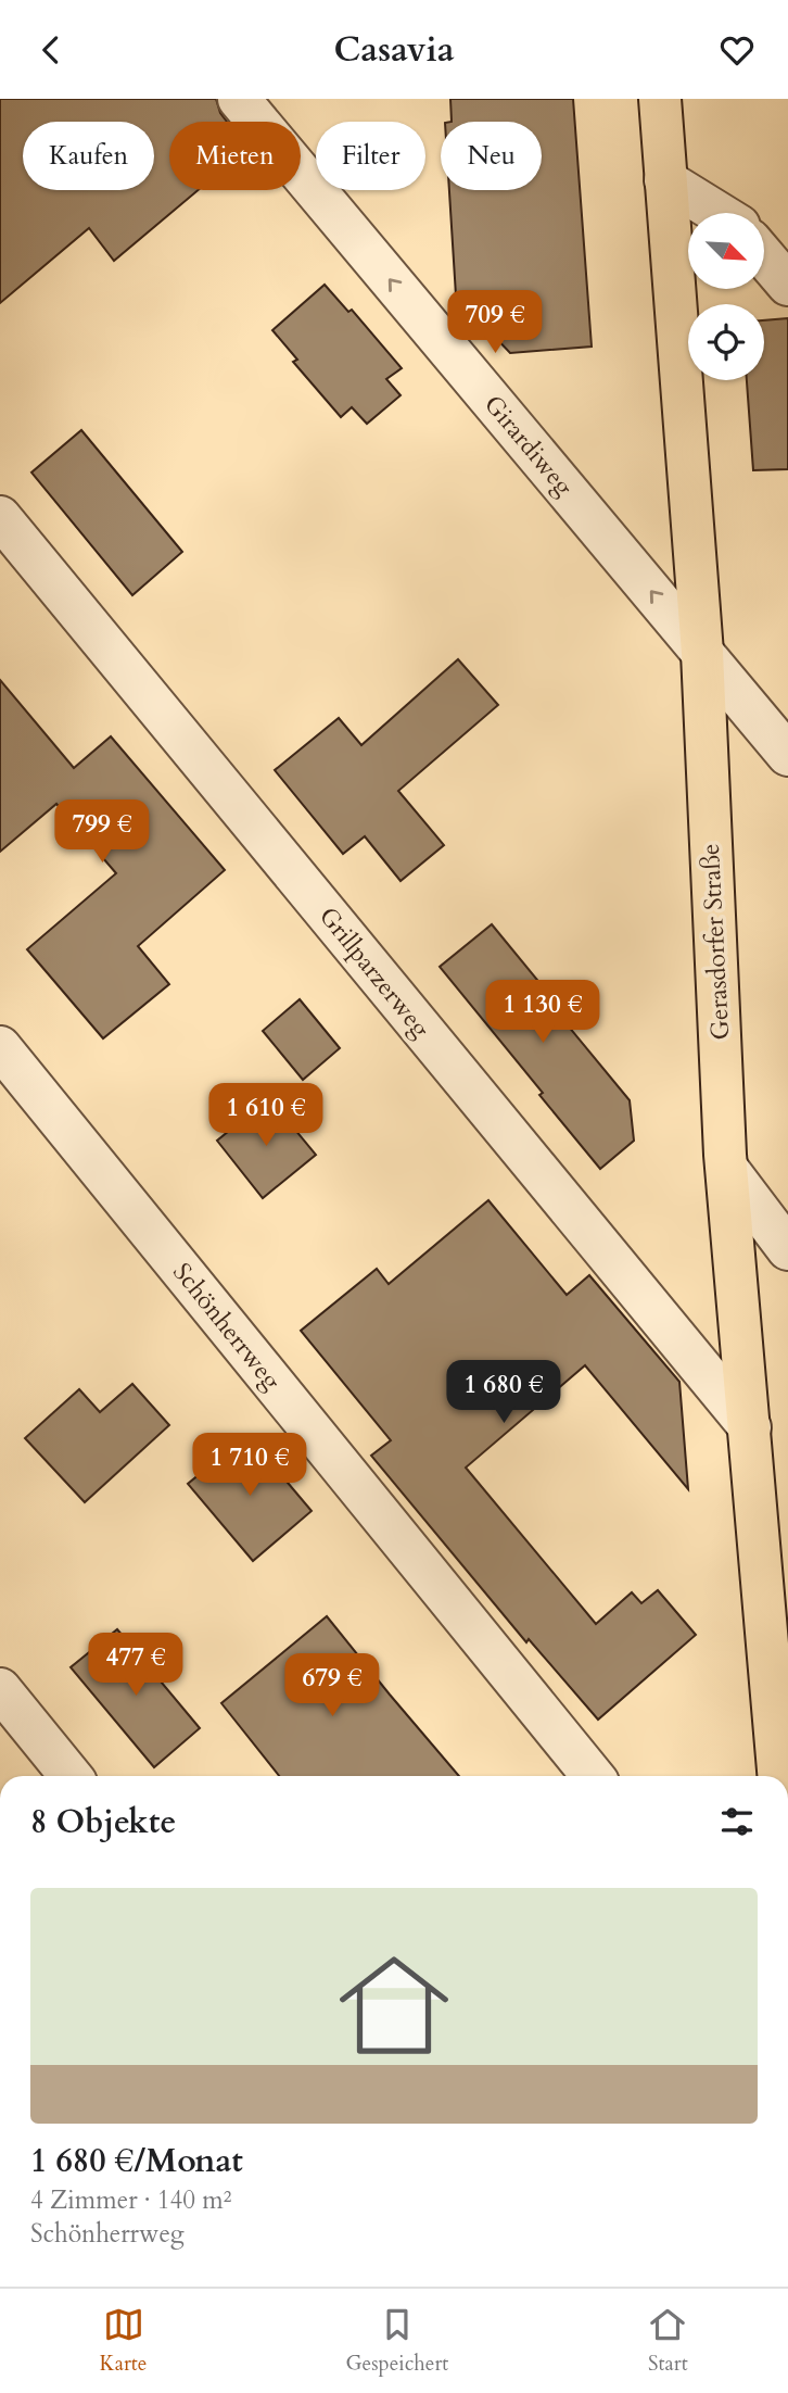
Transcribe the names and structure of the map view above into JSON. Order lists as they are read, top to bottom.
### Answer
{
  "streets": {
    "main road": ["Gerasdorfer Straße"],
    "street": ["Girardiweg", "Grillparzerweg", "Schönherrweg"]
  },
  "crossings": [
    ["Girardiweg", "Gerasdorfer Straße"],
    ["Gerasdorfer Straße", "Grillparzerweg"]
  ],
  "one_way": ["Girardiweg"],
  "north": "bottom right",
  "page": {
    "header": "Casavia",
    "chip": [
      "Kaufen",
      "Mieten",
      "Filter",
      "Neu"
    ],
    "price": [
      "709 €",
      "799 €",
      "1 130 €",
      "1 610 €",
      "1 680 €",
      "1 710 €",
      "477 €",
      "679 €"
    ],
    "heading": "8 Objekte",
    "list": [
      {
        "name": "1 680 €/Monat",
        "note": "4 Zimmer · 140 m² · Schönherrweg"
      }
    ],
    "tabs": ["Karte", "Gespeichert", "Start"]
  }
}
